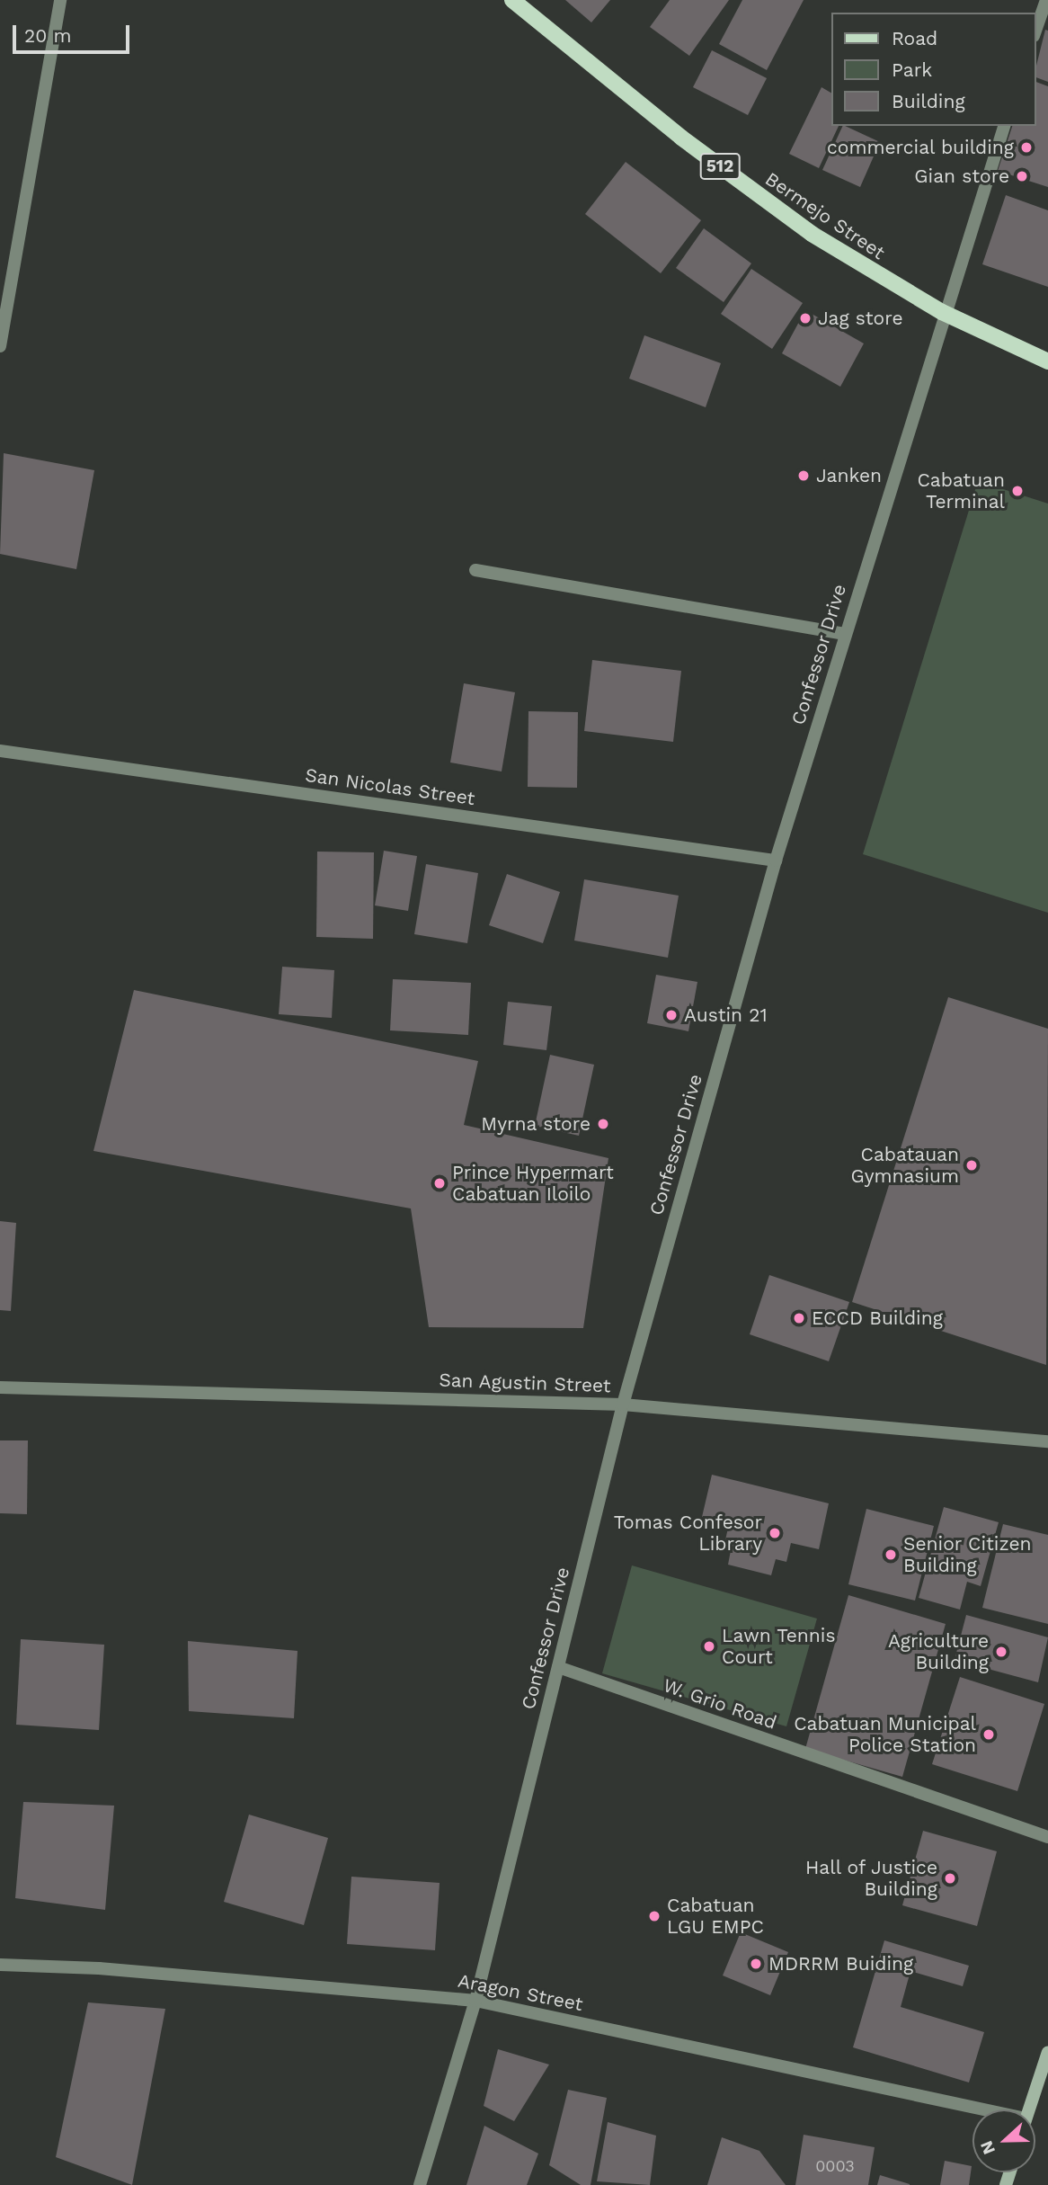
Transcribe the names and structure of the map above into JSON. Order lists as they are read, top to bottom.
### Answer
{
  "streets": {
    "main road": ["512", "Bermejo Street"],
    "street": [
      "Confessor Drive",
      "San Nicolas Street",
      "San Agustin Street",
      "W. Grio Road",
      "Aragon Street"
    ]
  },
  "crossings": [
    ["Bermejo Street", "Confessor Drive"],
    ["Confessor Drive", "San Nicolas Street"],
    ["Confessor Drive", "San Agustin Street"],
    ["Confessor Drive", "W. Grio Road"],
    ["Confessor Drive", "Aragon Street"]
  ],
  "places": [
    "commercial building",
    "Gian store",
    "Jag store",
    "Janken",
    "Cabatuan Terminal",
    "Austin 21",
    "Myrna store",
    "Cabatauan Gymnasium",
    "Prince Hypermart Cabatuan Iloilo",
    "ECCD Building",
    "Tomas Confesor Library",
    "Senior Citizen Building",
    "Lawn Tennis Court",
    "Agriculture Building",
    "Cabatuan Municipal Police Station",
    "Hall of Justice Building",
    "Cabatuan LGU EMPC",
    "MDRRM Buiding"
  ],
  "house_numbers": ["0003"],
  "legend": ["Road", "Park", "Building"],
  "scale_bar": "20 m",
  "north": "left"
}
